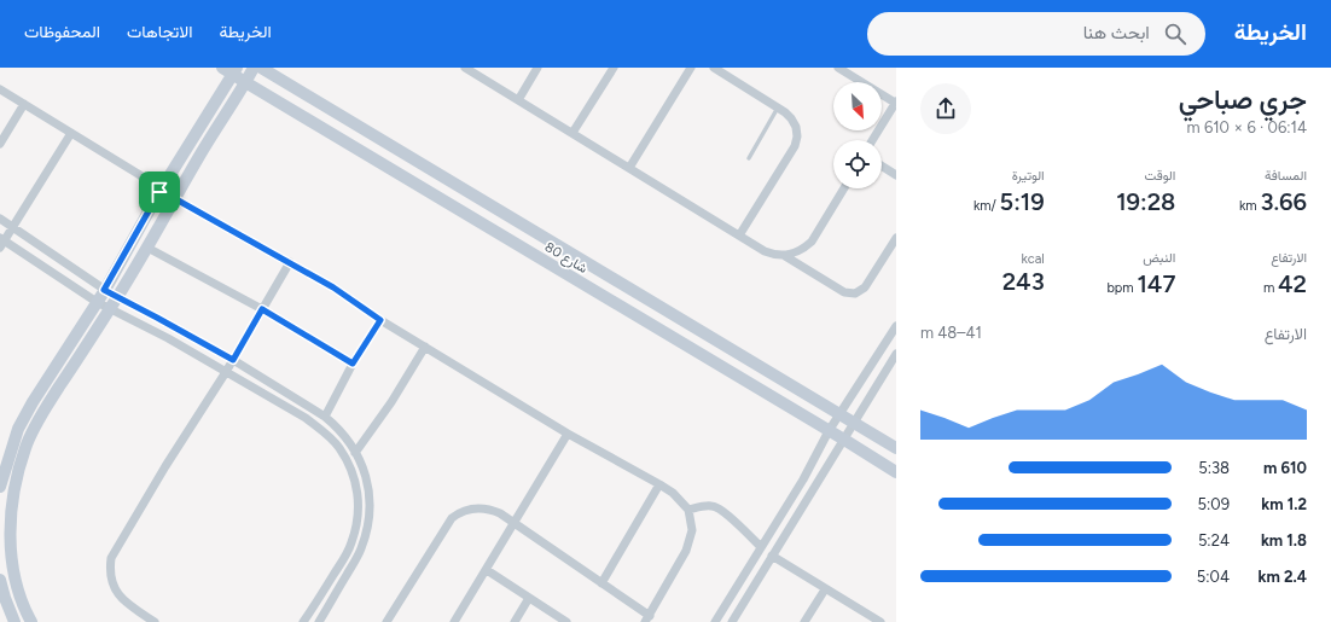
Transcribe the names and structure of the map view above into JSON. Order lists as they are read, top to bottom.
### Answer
{
  "streets": {
    "street": ["شارع 80"]
  },
  "north": "bottom right",
  "page": {
    "header": "الخريطة",
    "search": "ابحث هنا",
    "nav": ["الخريطة", "الاتجاهات", "المحفوظات"],
    "heading": ["جري صباحي", "06:14 · 6 × 610 m"],
    "stats": [
      ["المسافة", "3.66 km"],
      ["الوقت", "19:28"],
      ["الوتيرة", "5:19 /km"],
      ["الارتفاع", "42 m"],
      ["النبض", "147 bpm"],
      ["kcal", "243"]
    ],
    "chart": ["الارتفاع", "41–48 m"],
    "list": [
      {
        "name": "610 m",
        "note": "5:38"
      },
      {
        "name": "1.2 km",
        "note": "5:09"
      },
      {
        "name": "1.8 km",
        "note": "5:24"
      },
      {
        "name": "2.4 km",
        "note": "5:04"
      }
    ]
  }
}
